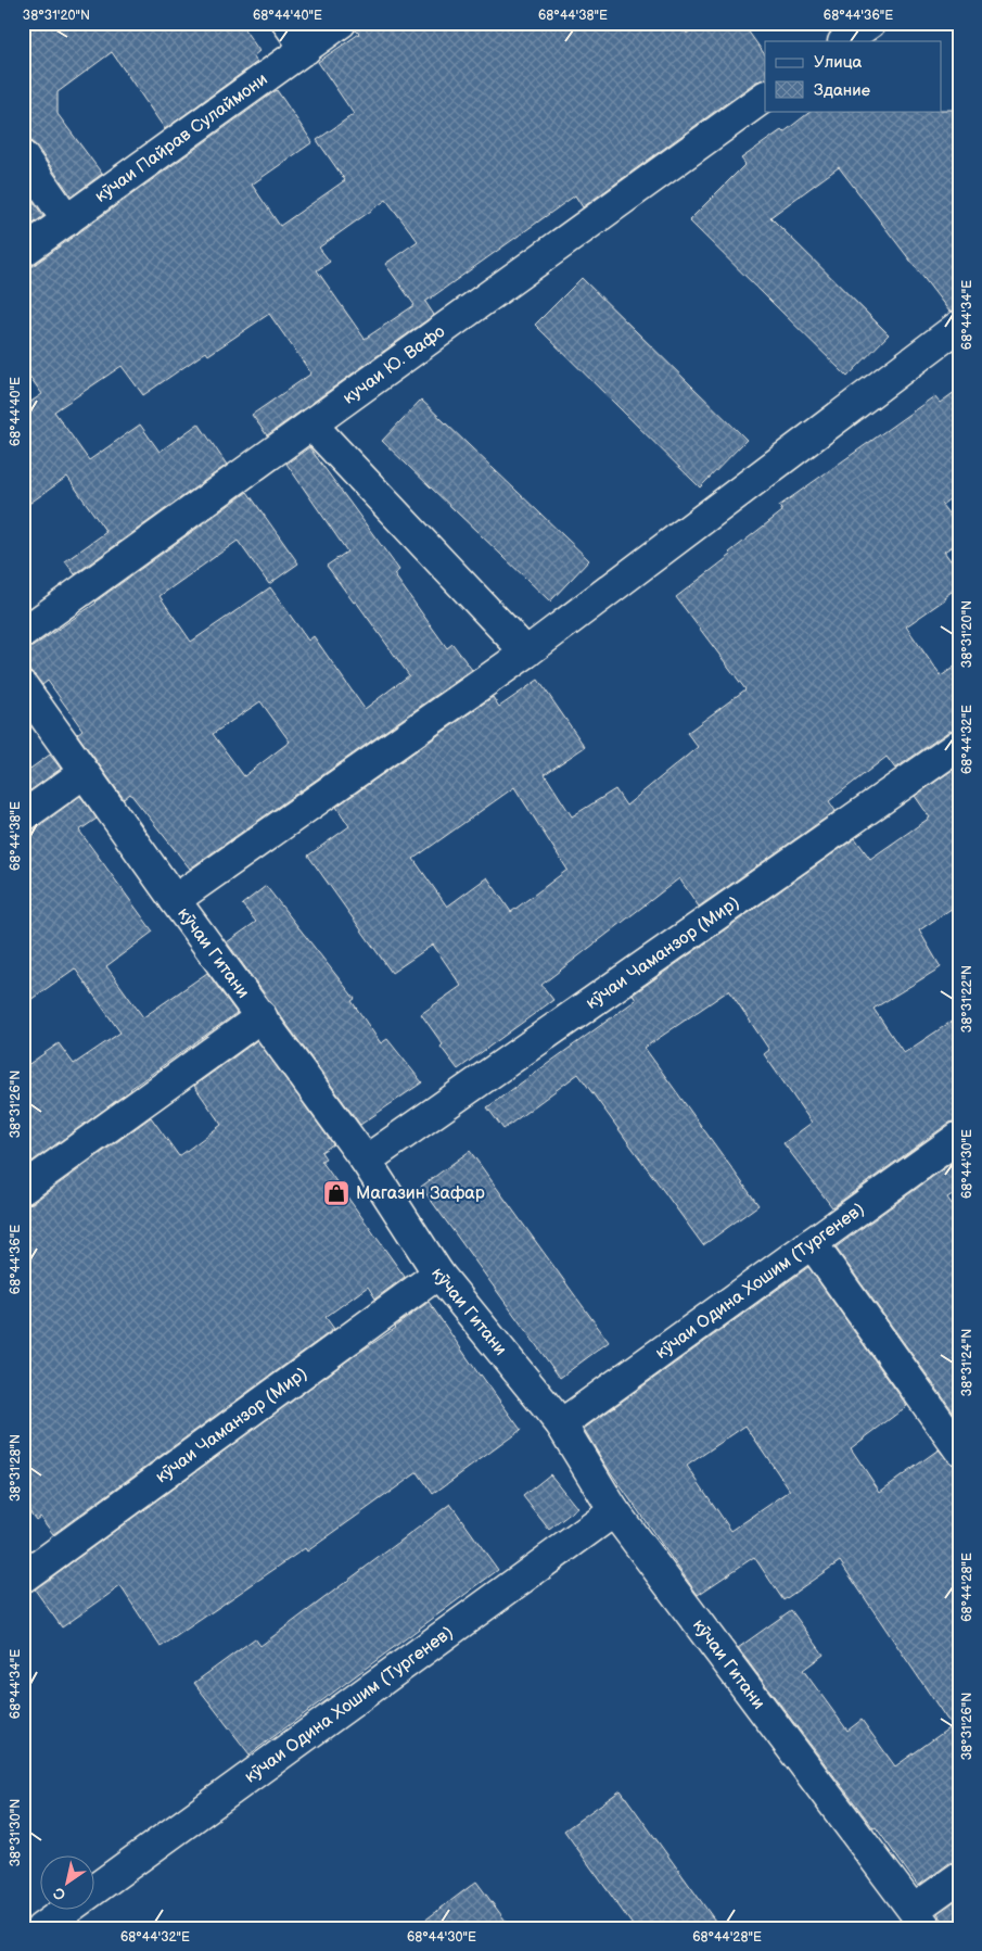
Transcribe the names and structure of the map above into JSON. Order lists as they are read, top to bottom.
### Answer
{
  "streets": {
    "street": [
      "кӯчаи Пайрав Сулаймони",
      "кучаи Ю. Вафо",
      "кӯчаи Чаманзор (Мир)",
      "кӯчаи Гитани",
      "кӯчаи Одина Хошим (Тургенев)"
    ]
  },
  "crossings": [
    ["кӯчаи Чаманзор (Мир)", "кӯчаи Гитани"],
    ["кӯчаи Гитани", "кӯчаи Одина Хошим (Тургенев)"]
  ],
  "places": {
    "shop": ["Магазин Зафар"]
  },
  "legend": ["Улица", "Здание"],
  "north": "bottom left",
  "coordinates": [
    "38°31'20\"N",
    "68°44'40\"E",
    "68°44'38\"E",
    "68°44'36\"E",
    "68°44'34\"E",
    "68°44'32\"E",
    "38°31'22\"N",
    "38°31'26\"N",
    "68°44'30\"E",
    "38°31'24\"N",
    "38°31'28\"N",
    "68°44'28\"E",
    "38°31'30\"N"
  ]
}
